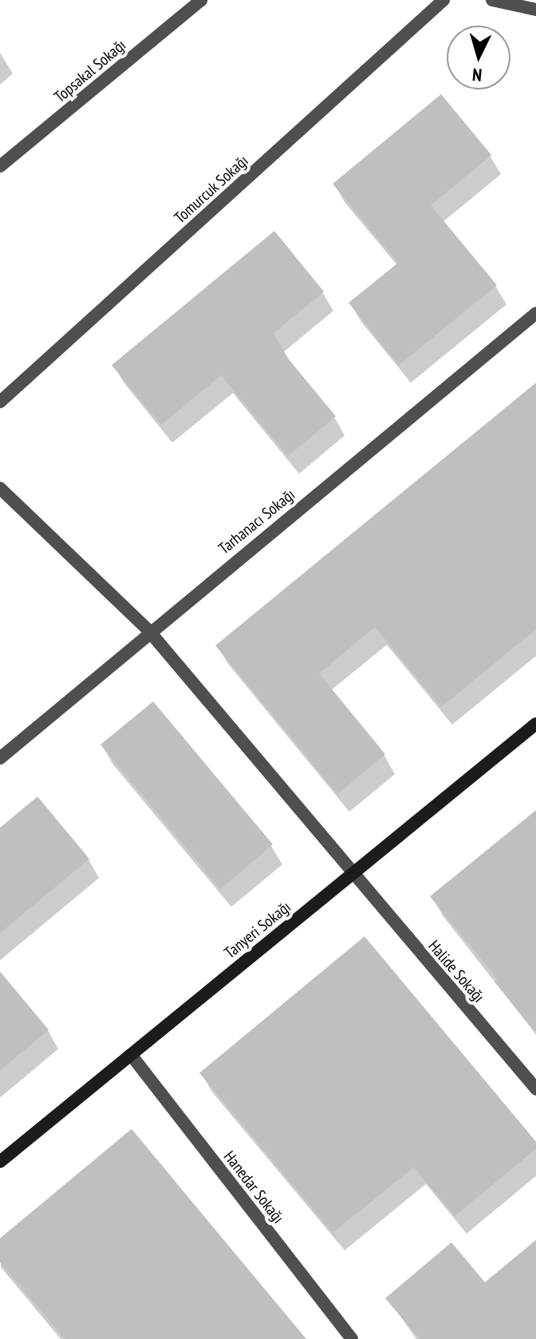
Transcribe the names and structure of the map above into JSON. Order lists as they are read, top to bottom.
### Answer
{
  "streets": {
    "street": [
      "Topsakal Sokağı",
      "Tomurcuk Sokağı",
      "Tarhanacı Sokağı",
      "Tanyeri Sokağı",
      "Halide Sokağı",
      "Hanedar Sokağı"
    ]
  },
  "crossings": [
    ["Tarhanacı Sokağı", "Halide Sokağı"],
    ["Tanyeri Sokağı", "Halide Sokağı"],
    ["Tanyeri Sokağı", "Hanedar Sokağı"]
  ],
  "north": "bottom"
}
